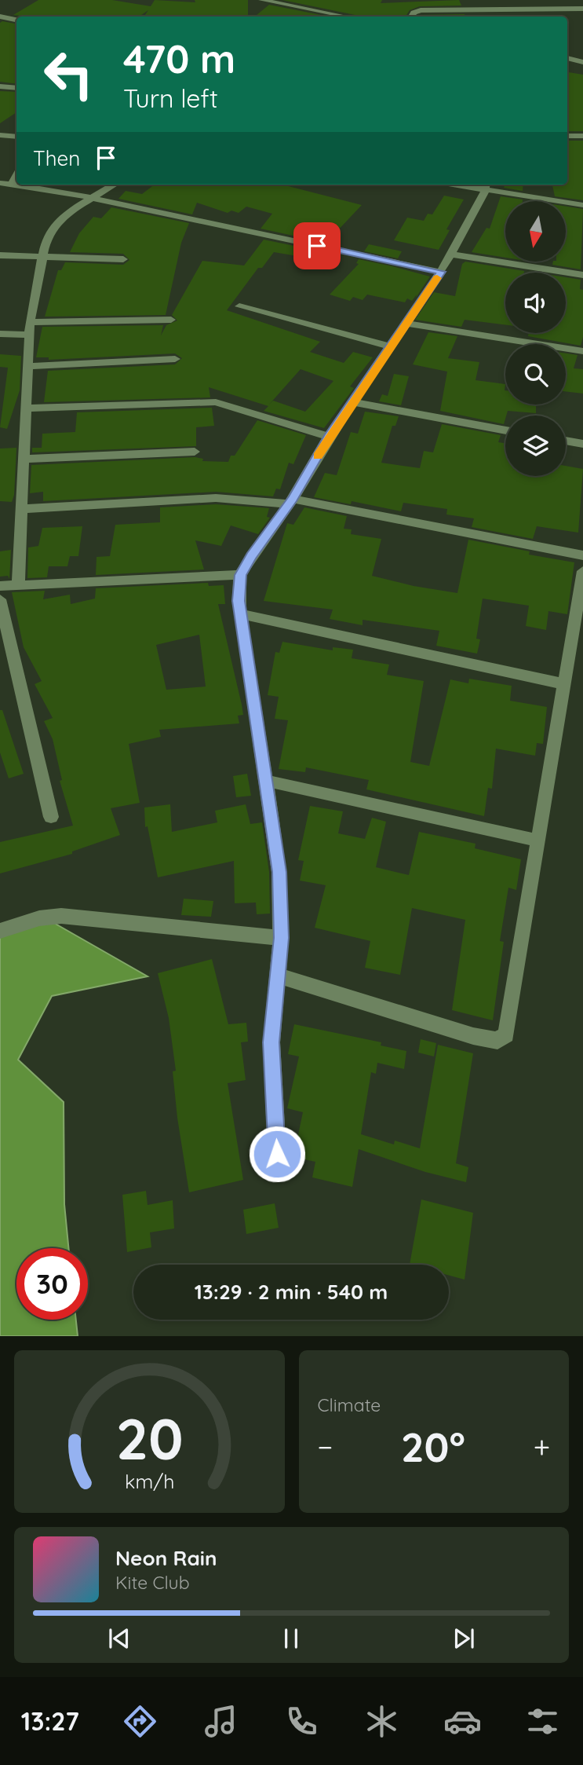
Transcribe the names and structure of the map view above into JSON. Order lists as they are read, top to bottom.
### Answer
{
  "north": "bottom",
  "page": {
    "turn": ["470 m", "Turn left"],
    "then": "Then",
    "limit": "30",
    "trip": "13:29 · 2 min · 540 m",
    "tile": "Climate",
    "heat": ["−", "20°", "+"],
    "song": ["Neon Rain", "Kite Club"],
    "tabs": "13:27",
    "gauge": ["20", "km/h"]
  }
}
